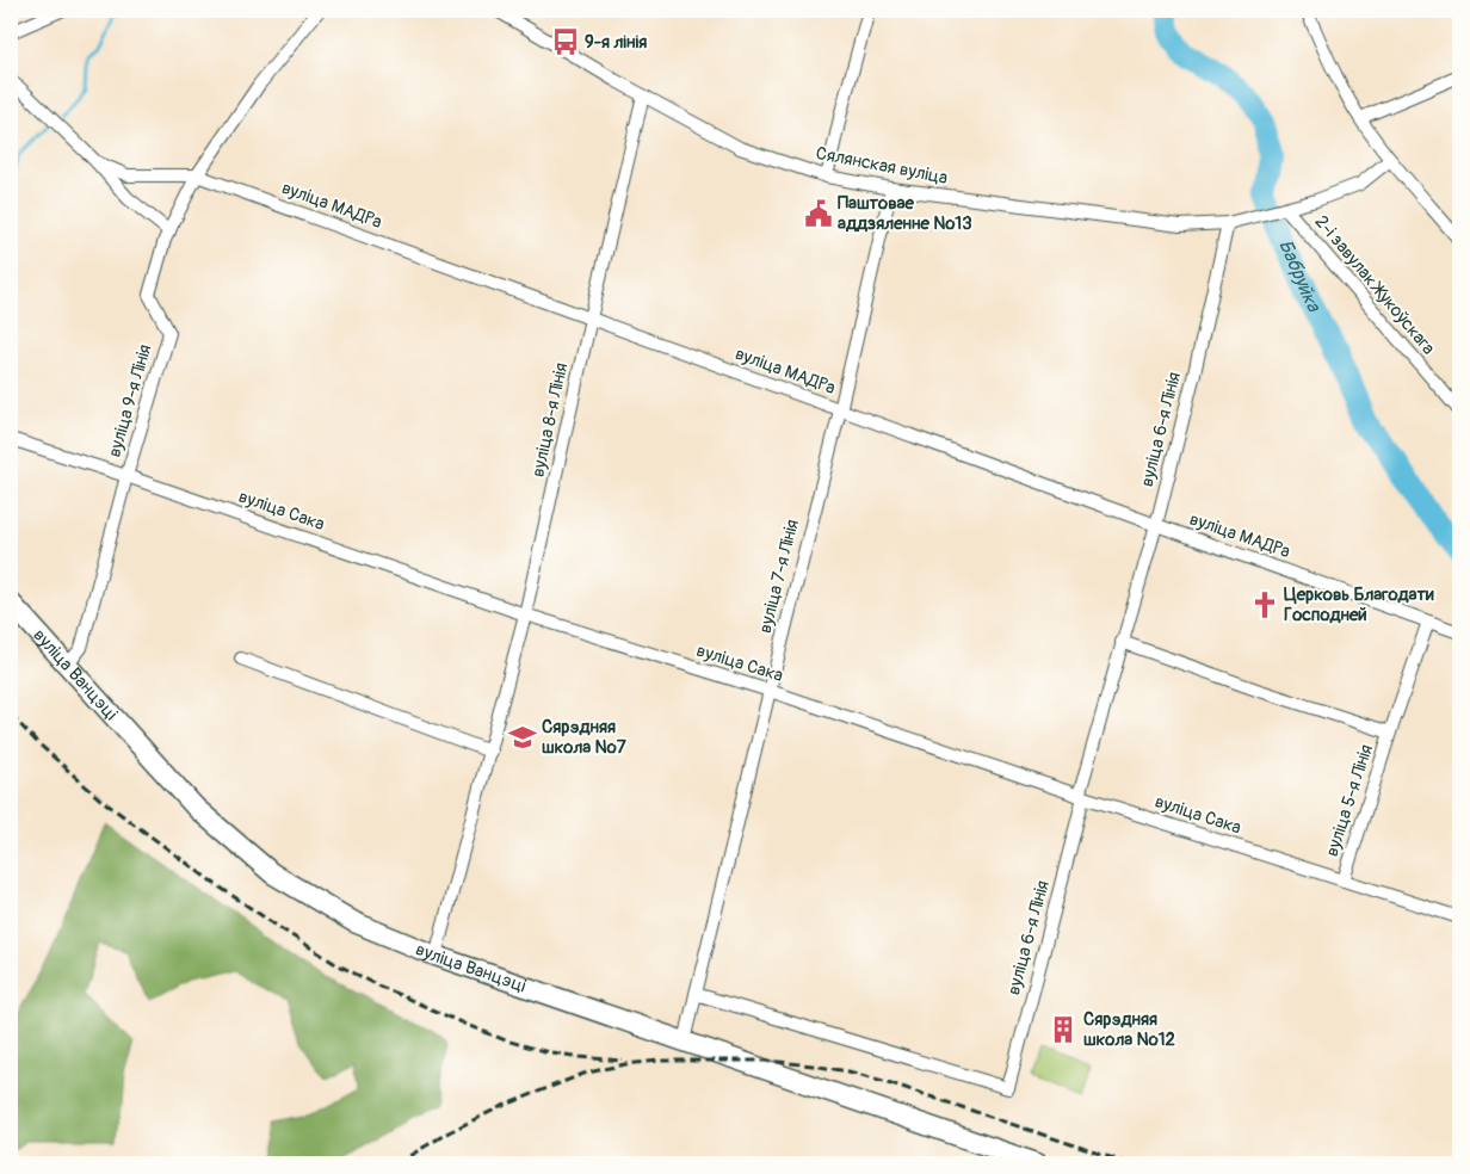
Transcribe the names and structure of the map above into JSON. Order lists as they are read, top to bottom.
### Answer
{
  "streets": {
    "main road": ["вуліца Ванцэці"],
    "street": [
      "Сялянская вуліца",
      "вуліца МАДРа",
      "2-і завулак Жукоўскага",
      "вуліца 9-я Лінія",
      "вуліца 8-я Лінія",
      "вуліца 6-я Лінія",
      "вуліца Сака",
      "вуліца 7-я Лінія",
      "вуліца 5-я Лінія"
    ]
  },
  "crossings": [
    ["Сялянская вуліца", "2-і завулак Жукоўскага"],
    ["Сялянская вуліца", "вуліца 8-я Лінія"],
    ["Сялянская вуліца", "вуліца 6-я Лінія"],
    ["Сялянская вуліца", "вуліца 7-я Лінія"],
    ["вуліца МАДРа", "вуліца 9-я Лінія"],
    ["вуліца МАДРа", "вуліца 8-я Лінія"],
    ["вуліца МАДРа", "вуліца 6-я Лінія"],
    ["вуліца МАДРа", "вуліца 7-я Лінія"],
    ["вуліца МАДРа", "вуліца 5-я Лінія"],
    ["вуліца 9-я Лінія", "вуліца Сака"],
    ["вуліца 9-я Лінія", "вуліца Ванцэці"],
    ["вуліца 8-я Лінія", "вуліца Сака"],
    ["вуліца 8-я Лінія", "вуліца Ванцэці"],
    ["вуліца 6-я Лінія", "вуліца Сака"],
    ["вуліца 6-я Лінія", "вуліца 7-я Лінія"],
    ["вуліца 6-я Лінія", "вуліца 5-я Лінія"],
    ["вуліца Сака", "вуліца 7-я Лінія"],
    ["вуліца Сака", "вуліца 5-я Лінія"],
    ["вуліца 7-я Лінія", "вуліца Ванцэці"]
  ],
  "water": ["Бабруйка"],
  "places": {
    "bus stop": ["9-я лінія"],
    "public building": ["Паштовае аддзяленне №13"],
    "church": ["Церковь Благодати Господней"],
    "school or university": ["Сярэдняя школа №7"],
    "building": ["Сярэдняя школа №12"]
  }
}
